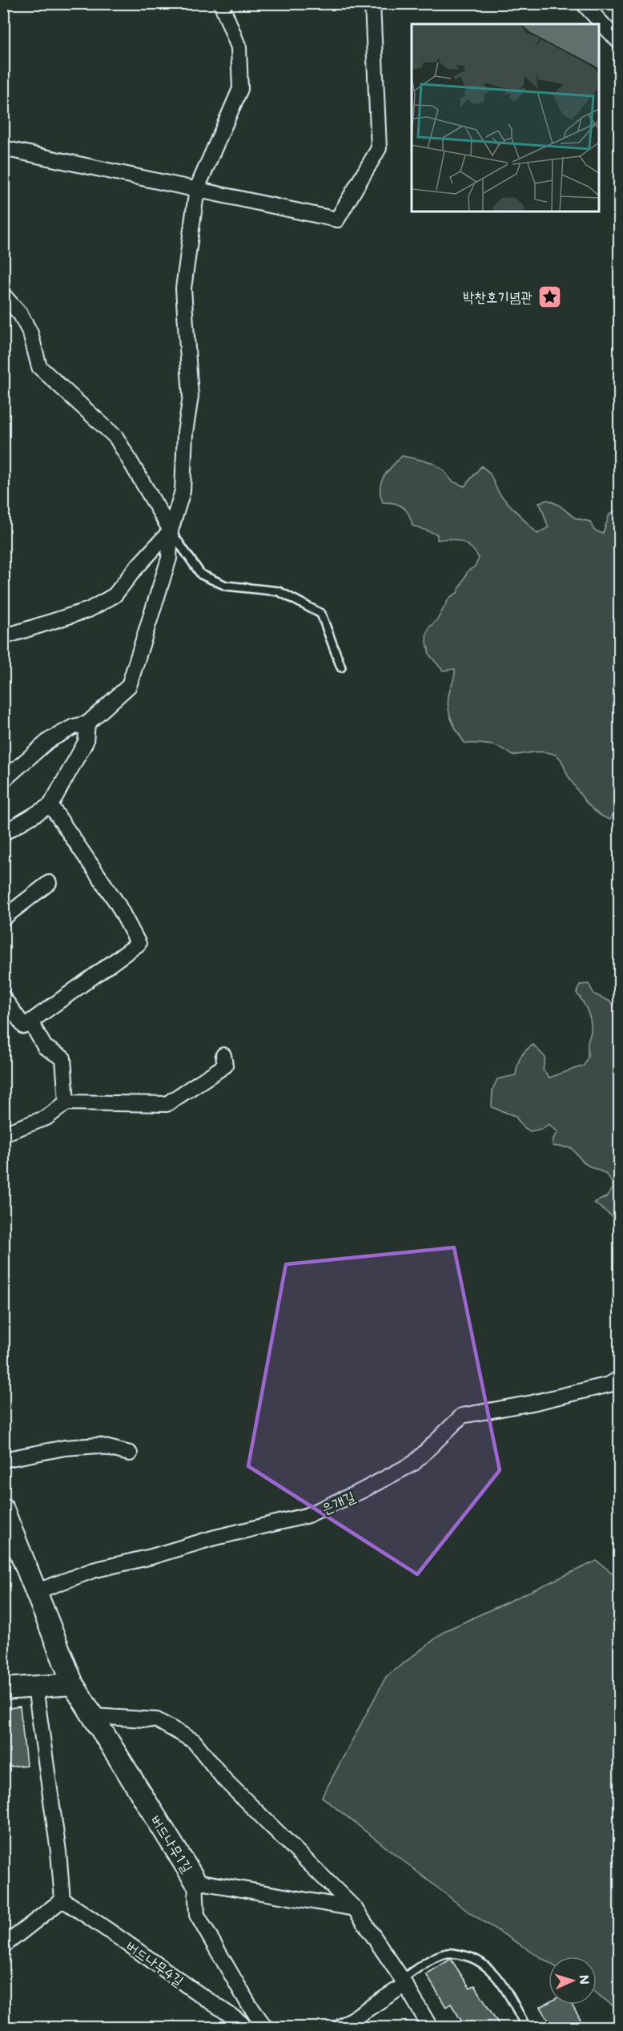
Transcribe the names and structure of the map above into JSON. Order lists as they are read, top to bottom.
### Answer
{
  "streets": {
    "street": ["은개길", "버드나무1길", "버드나무4길"]
  },
  "crossings": [
    ["은개길", "버드나무1길"]
  ],
  "places": {
    "place": ["박찬호기념관"]
  },
  "north": "right"
}
